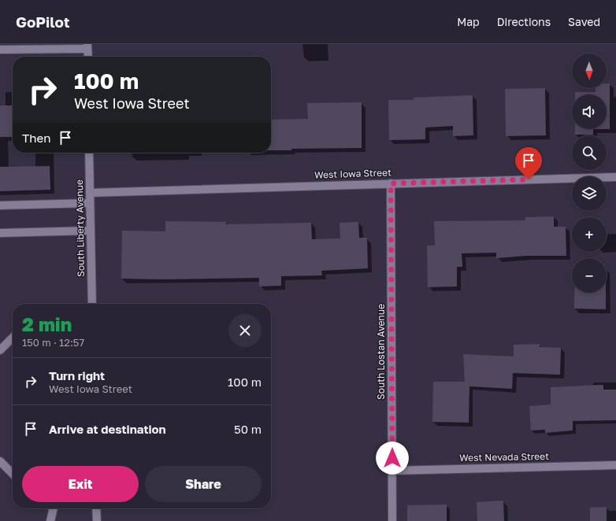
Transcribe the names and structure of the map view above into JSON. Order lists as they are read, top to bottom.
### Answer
{
  "streets": {
    "street": [
      "West Iowa Street",
      "South Liberty Avenue",
      "South Lostan Avenue",
      "West Nevada Street"
    ]
  },
  "crossings": [
    ["West Iowa Street", "South Liberty Avenue"],
    ["West Iowa Street", "South Lostan Avenue"],
    ["South Lostan Avenue", "West Nevada Street"]
  ],
  "north": "bottom",
  "page": {
    "header": "GoPilot",
    "nav": ["Map", "Directions", "Saved"],
    "map_buttons": ["+", "−"],
    "turn": ["100 m", "West Iowa Street"],
    "then": "Then",
    "heading": ["2 min", "150 m · 12:57"],
    "list": [
      {
        "name": "Turn right",
        "note": "West Iowa Street",
        "value": "100 m"
      },
      {
        "name": "Arrive at destination",
        "value": "50 m"
      }
    ],
    "buttons": ["Exit", "Share"]
  }
}
